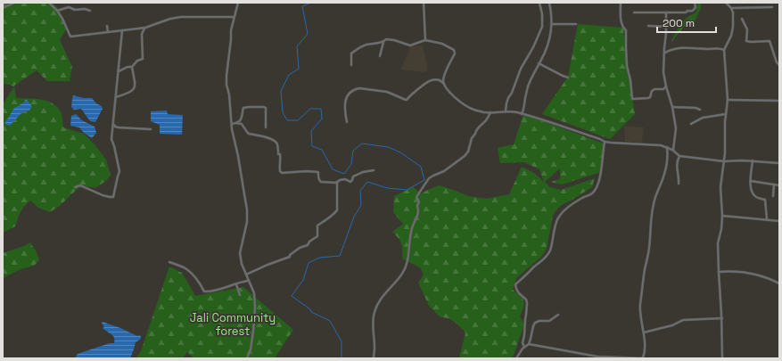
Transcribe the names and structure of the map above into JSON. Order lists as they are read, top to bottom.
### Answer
{
  "parks": ["Jali Community forest"],
  "scale_bar": "200 m"
}
